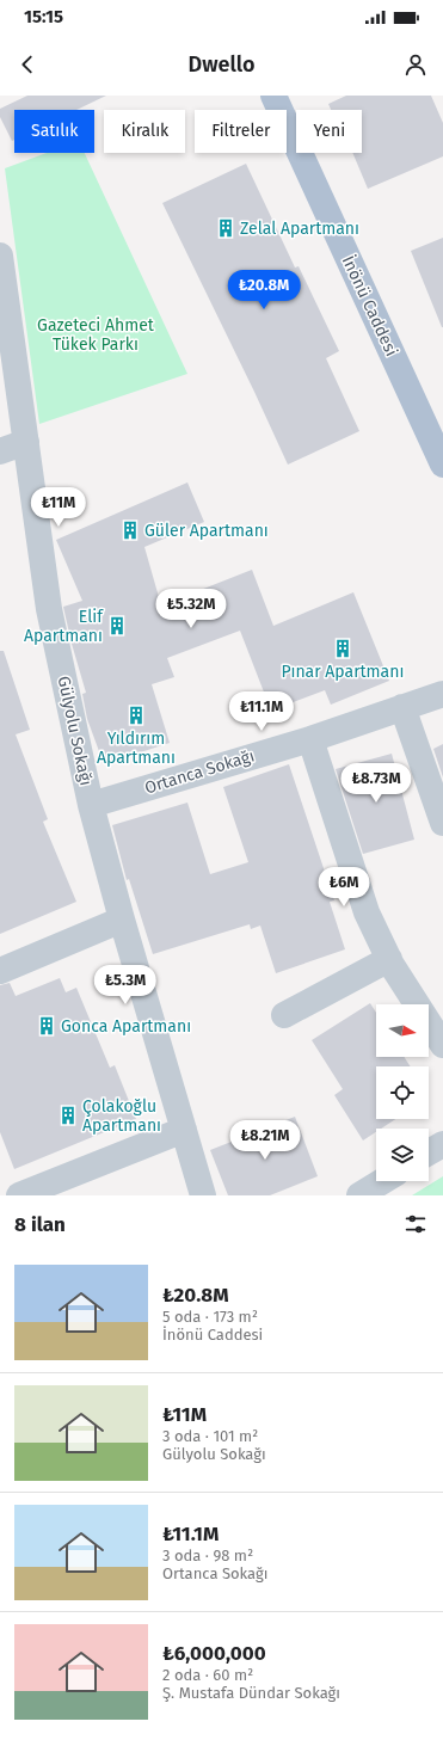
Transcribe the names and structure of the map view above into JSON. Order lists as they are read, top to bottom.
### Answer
{
  "streets": {
    "main road": ["İnönü Caddesi"],
    "street": ["Gülyolu Sokağı", "Ortanca Sokağı"]
  },
  "crossings": [
    ["Gülyolu Sokağı", "Ortanca Sokağı"]
  ],
  "parks": ["Gazeteci Ahmet Tükek Parkı"],
  "places": {
    "building": [
      "Zelal Apartmanı",
      "Güler Apartmanı",
      "Elif Apartmanı",
      "Pınar Apartmanı",
      "Yıldırım Apartmanı",
      "Gonca Apartmanı",
      "Çolakoğlu Apartmanı"
    ]
  },
  "north": "right",
  "page": {
    "status": "15:15",
    "header": "Dwello",
    "chip": [
      "Satılık",
      "Kiralık",
      "Filtreler",
      "Yeni"
    ],
    "price": [
      "₺20.8M",
      "₺11M",
      "₺5.32M",
      "₺11.1M",
      "₺8.73M",
      "₺6M",
      "₺5.3M",
      "₺8.21M"
    ],
    "heading": "8 ilan",
    "list": [
      {
        "name": "₺20.8M",
        "note": "5 oda · 173 m² · İnönü Caddesi"
      },
      {
        "name": "₺11M",
        "note": "3 oda · 101 m² · Gülyolu Sokağı"
      },
      {
        "name": "₺11.1M",
        "note": "3 oda · 98 m² · Ortanca Sokağı"
      },
      {
        "name": "₺6,000,000",
        "note": "2 oda · 60 m² · Ş. Mustafa Dündar Sokağı"
      }
    ]
  }
}
